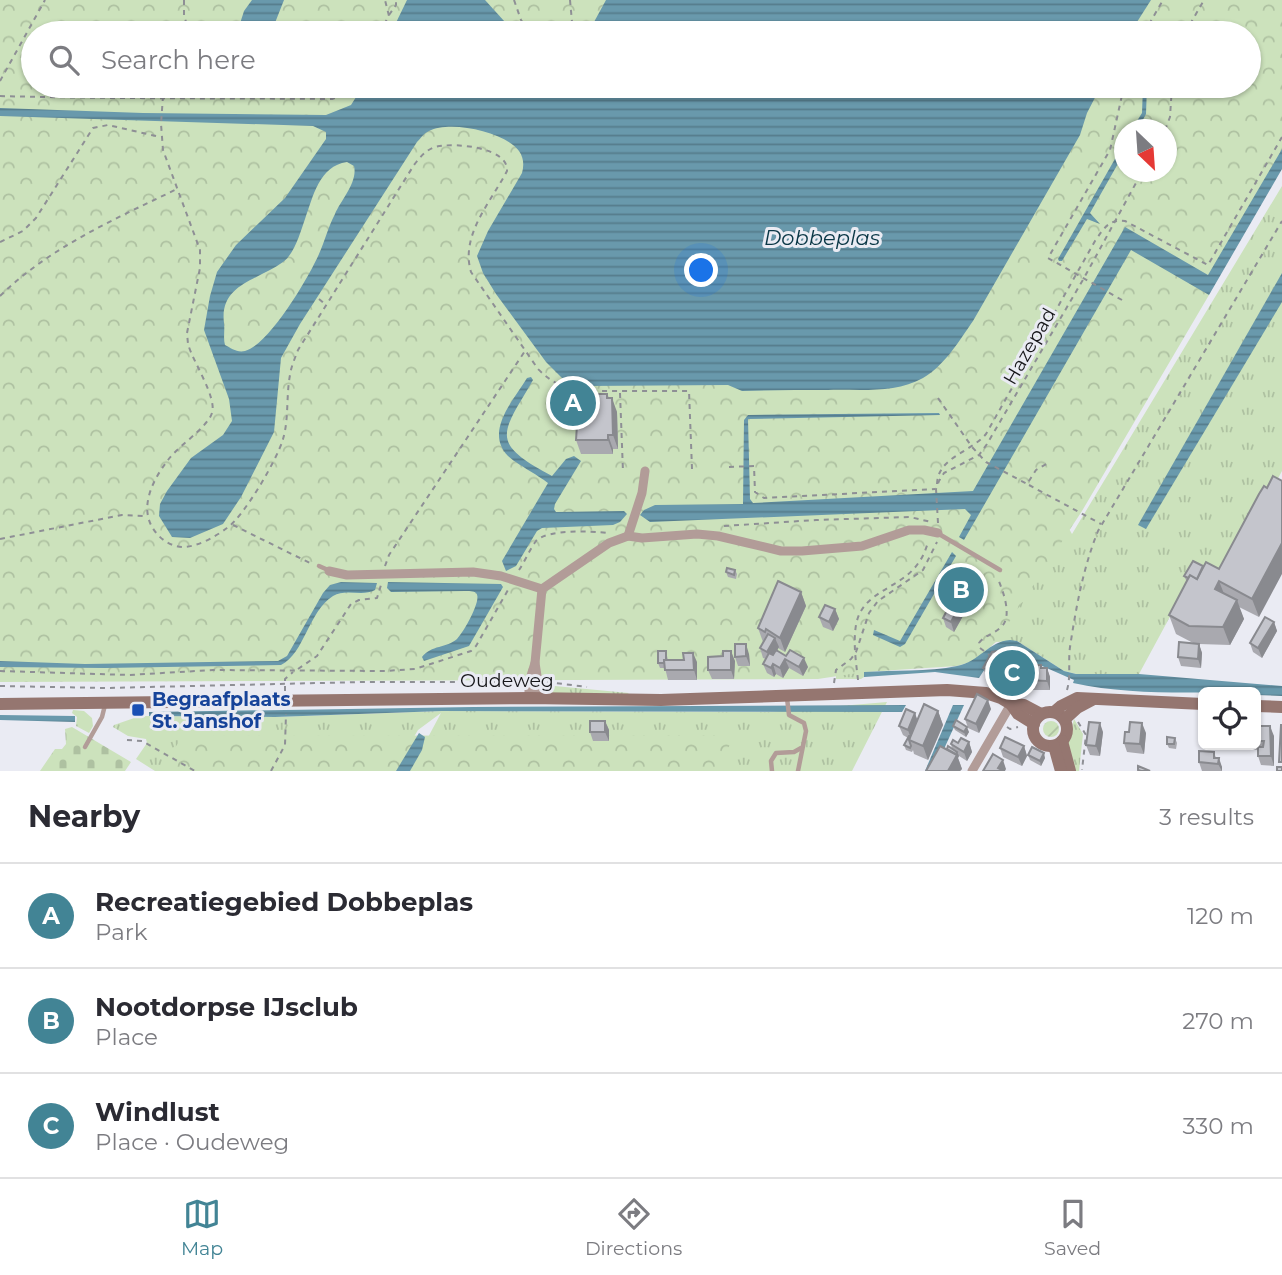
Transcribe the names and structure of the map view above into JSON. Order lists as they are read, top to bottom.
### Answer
{
  "streets": {
    "main road": ["Oudeweg"],
    "path": ["Hazepad"]
  },
  "water": ["Dobbeplas"],
  "places": {
    "transit": ["Begraafplaats St. Janshof"]
  },
  "north": "bottom right",
  "page": {
    "search": "Search here",
    "pins": ["A", "B", "C"],
    "heading": ["Nearby", "3 results"],
    "list": [
      {
        "mark": "A",
        "name": "Recreatiegebied Dobbeplas",
        "note": "Park",
        "value": "120 m"
      },
      {
        "mark": "B",
        "name": "Nootdorpse IJsclub",
        "note": "Place",
        "value": "270 m"
      },
      {
        "mark": "C",
        "name": "Windlust",
        "note": "Place · Oudeweg",
        "value": "330 m"
      }
    ],
    "nav": ["Map", "Directions", "Saved"]
  }
}
